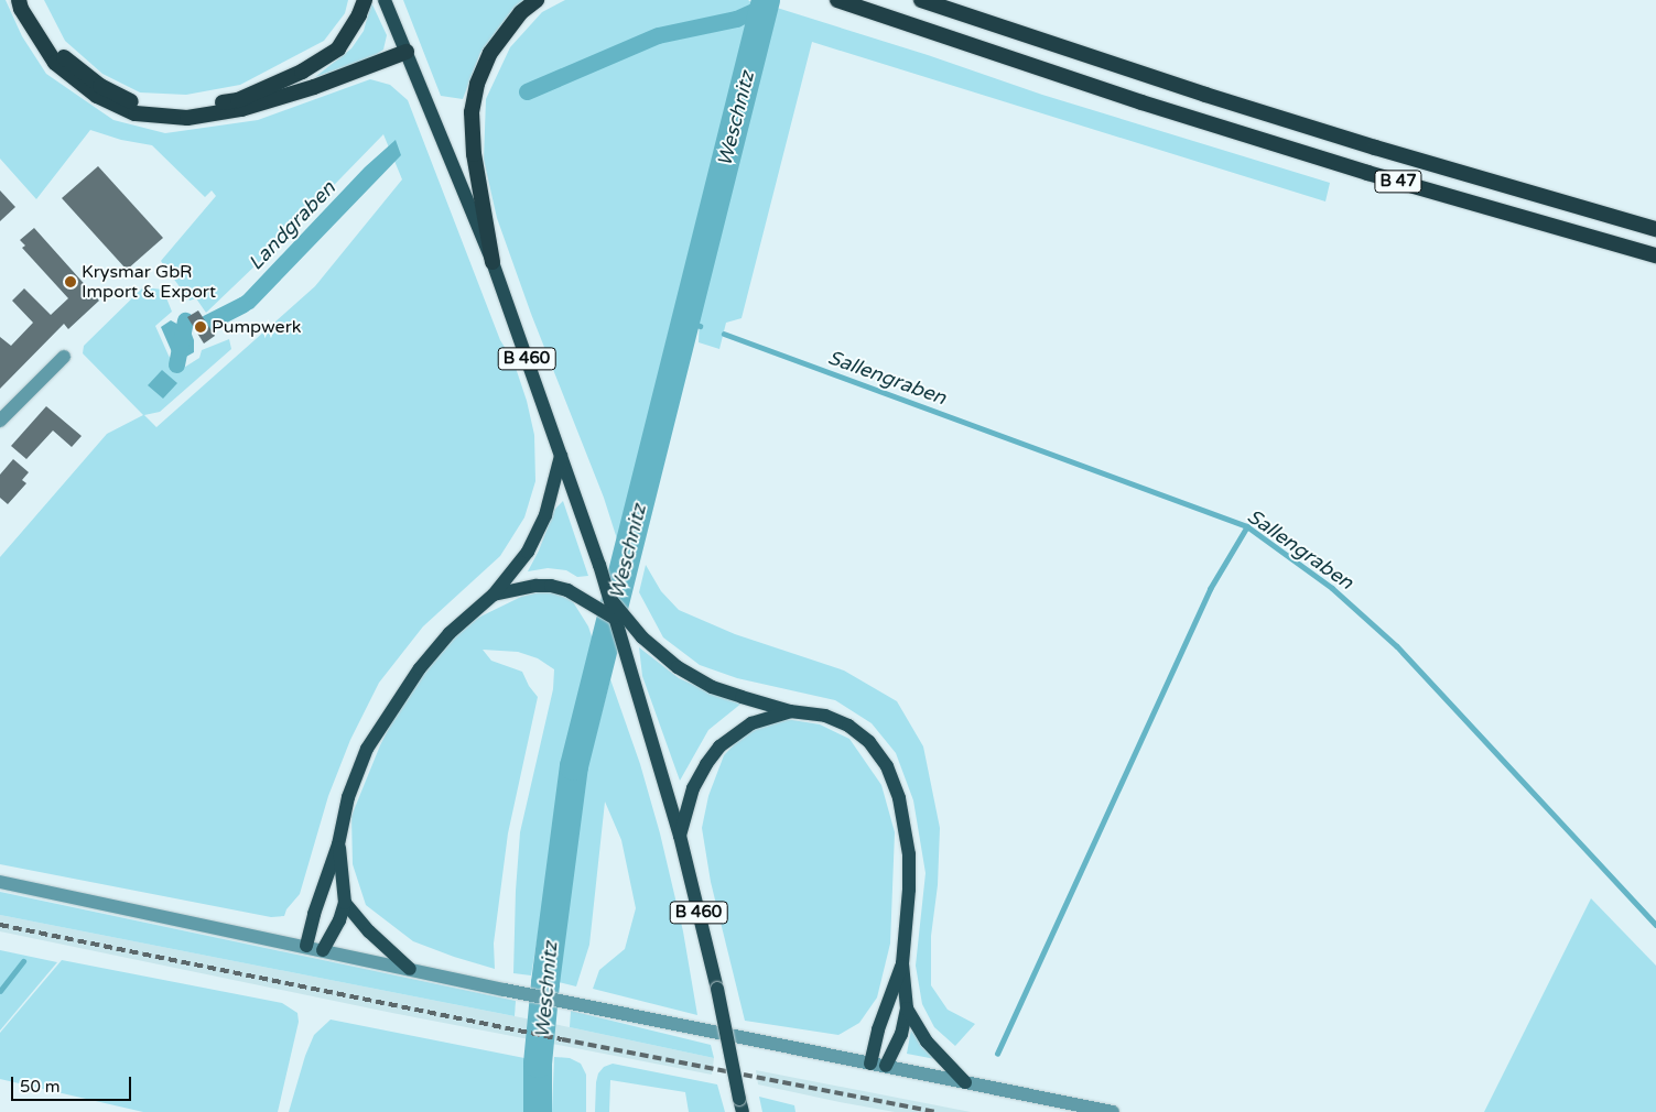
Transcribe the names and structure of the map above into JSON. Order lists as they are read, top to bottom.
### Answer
{
  "streets": {
    "highway": ["B 47"],
    "main road": ["B 460"]
  },
  "water": ["Weschnitz", "Landgraben", "Sallengraben"],
  "places": ["Krysmar GbR Import & Export", "Pumpwerk"],
  "scale_bar": "50 m"
}
